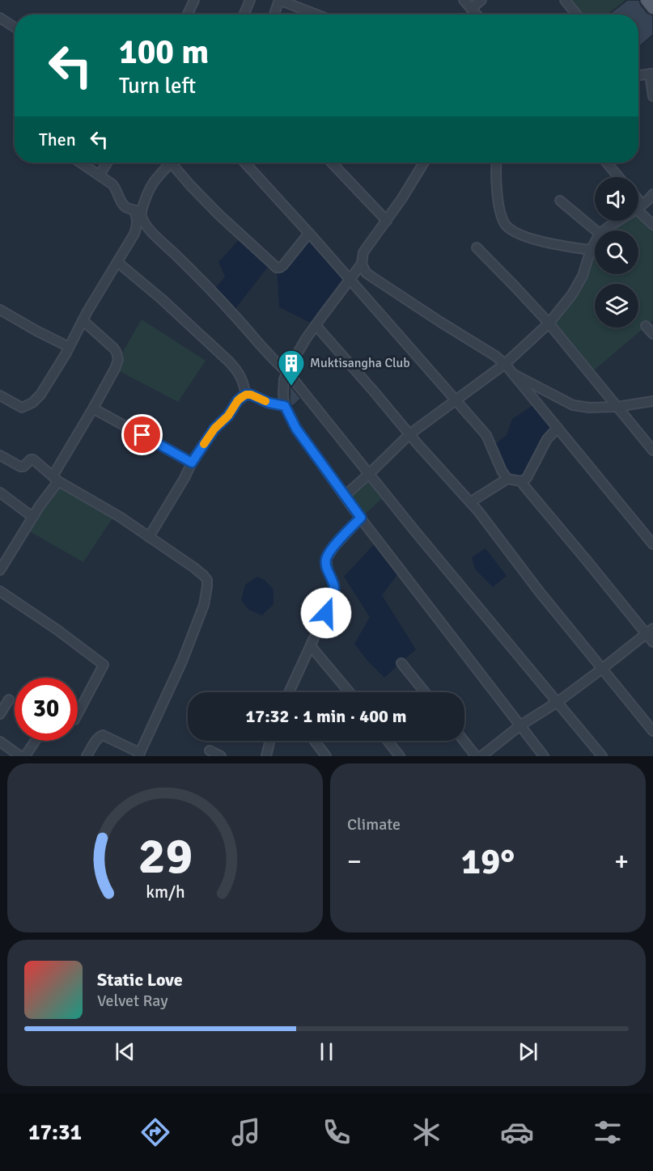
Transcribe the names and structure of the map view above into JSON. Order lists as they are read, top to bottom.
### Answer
{
  "places": {
    "building": ["Muktisangha Club"]
  },
  "page": {
    "turn": ["100 m", "Turn left"],
    "then": "Then",
    "limit": "30",
    "trip": "17:32 · 1 min · 400 m",
    "tile": "Climate",
    "heat": ["−", "19°", "+"],
    "song": ["Static Love", "Velvet Ray"],
    "tabs": "17:31",
    "gauge": ["29", "km/h"]
  }
}
